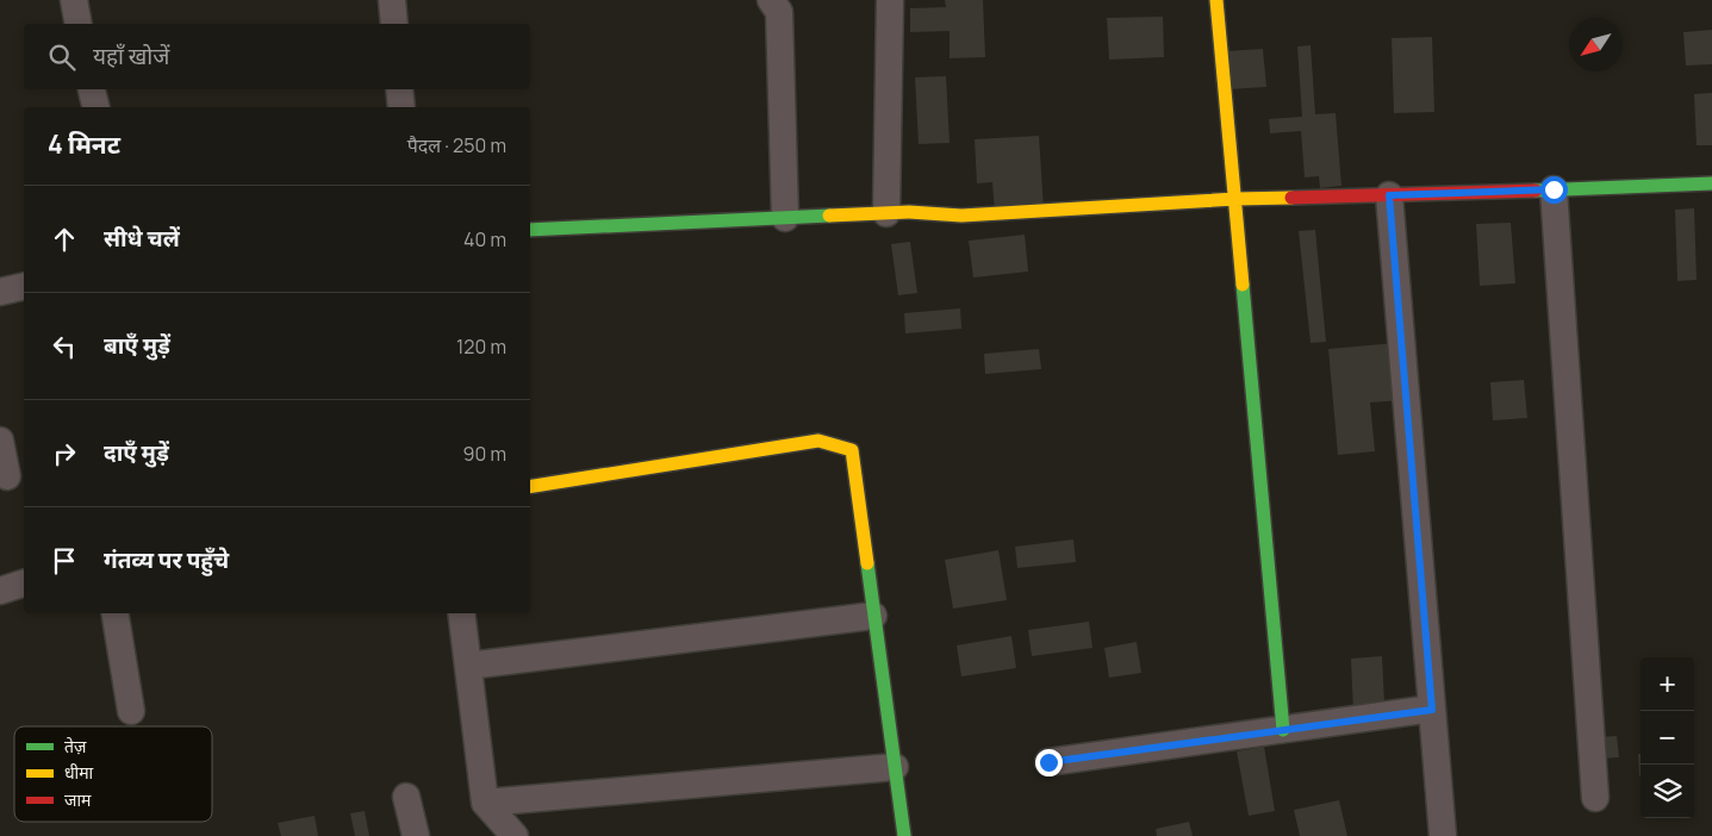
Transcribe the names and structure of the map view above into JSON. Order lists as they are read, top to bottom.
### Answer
{
  "legend": ["तेज़", "धीमा", "जाम"],
  "north": "bottom left",
  "page": {
    "search": "यहाँ खोजें",
    "heading": ["4 मिनट", "पैदल · 250 m"],
    "list": [
      ["सीधे चलें", "40 m"],
      ["बाएँ मुड़ें", "120 m"],
      ["दाएँ मुड़ें", "90 m"],
      "गंतव्य पर पहुँचे"
    ],
    "map_buttons": ["+", "−"]
  }
}
